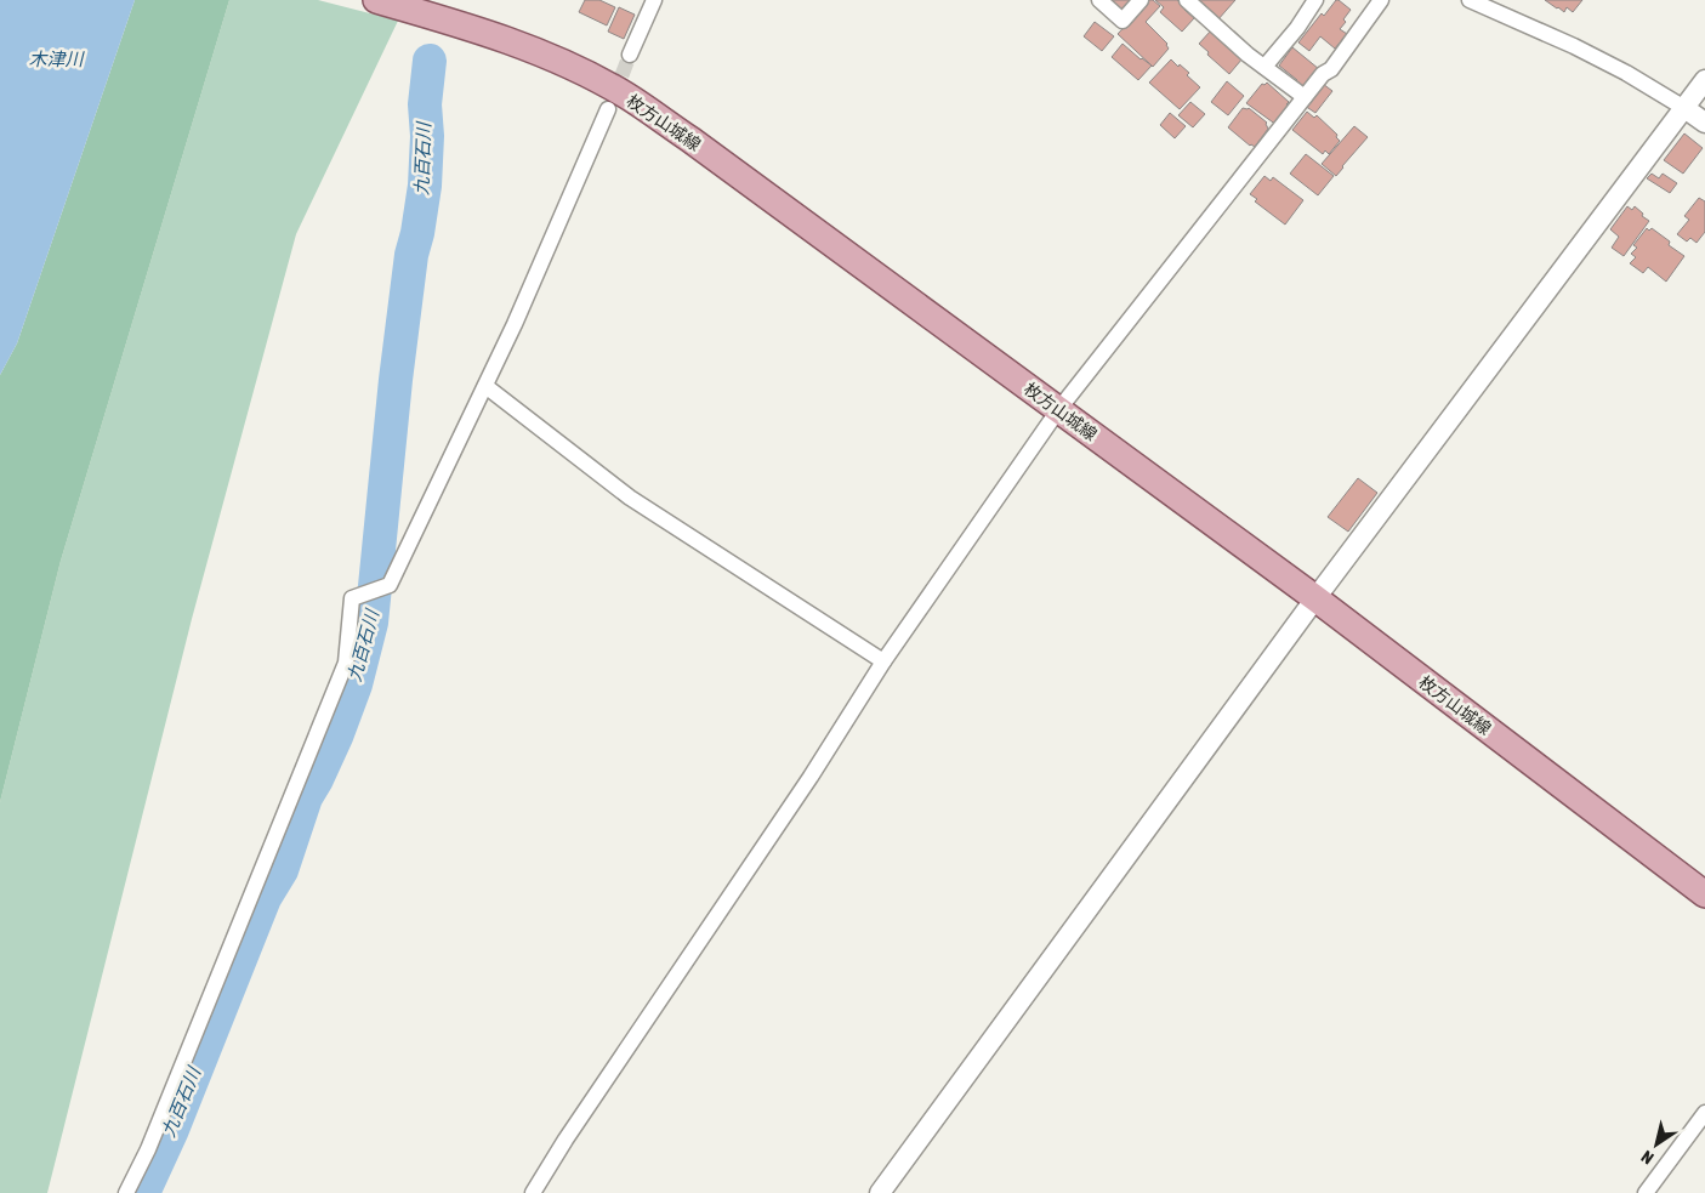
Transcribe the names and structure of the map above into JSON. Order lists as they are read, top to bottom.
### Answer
{
  "streets": {
    "main road": ["枚方山城線"]
  },
  "water": ["木津川", "九百石川"],
  "north": "bottom left"
}
